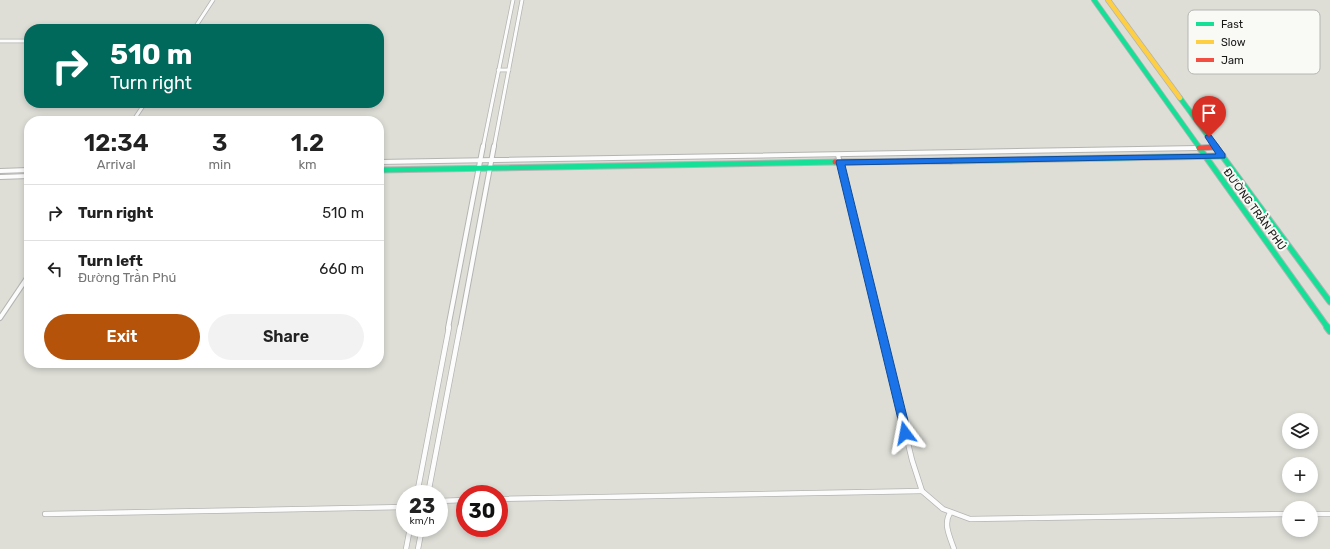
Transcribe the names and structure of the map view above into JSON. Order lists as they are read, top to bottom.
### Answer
{
  "streets": {
    "main road": ["ĐƯỜNG TRẦN PHÚ"]
  },
  "legend": ["Fast", "Slow", "Jam"],
  "page": {
    "turn": ["510 m", "Turn right"],
    "eta": [
      "12:34",
      "Arrival",
      "3",
      "min",
      "1.2",
      "km"
    ],
    "list": [
      {
        "name": "Turn right",
        "value": "510 m"
      },
      {
        "name": "Turn left",
        "note": "Đường Trần Phú",
        "value": "660 m"
      }
    ],
    "buttons": ["Exit", "Share"],
    "map_buttons": ["+", "−"],
    "speed": "23 km/h",
    "limit": "30"
  }
}
